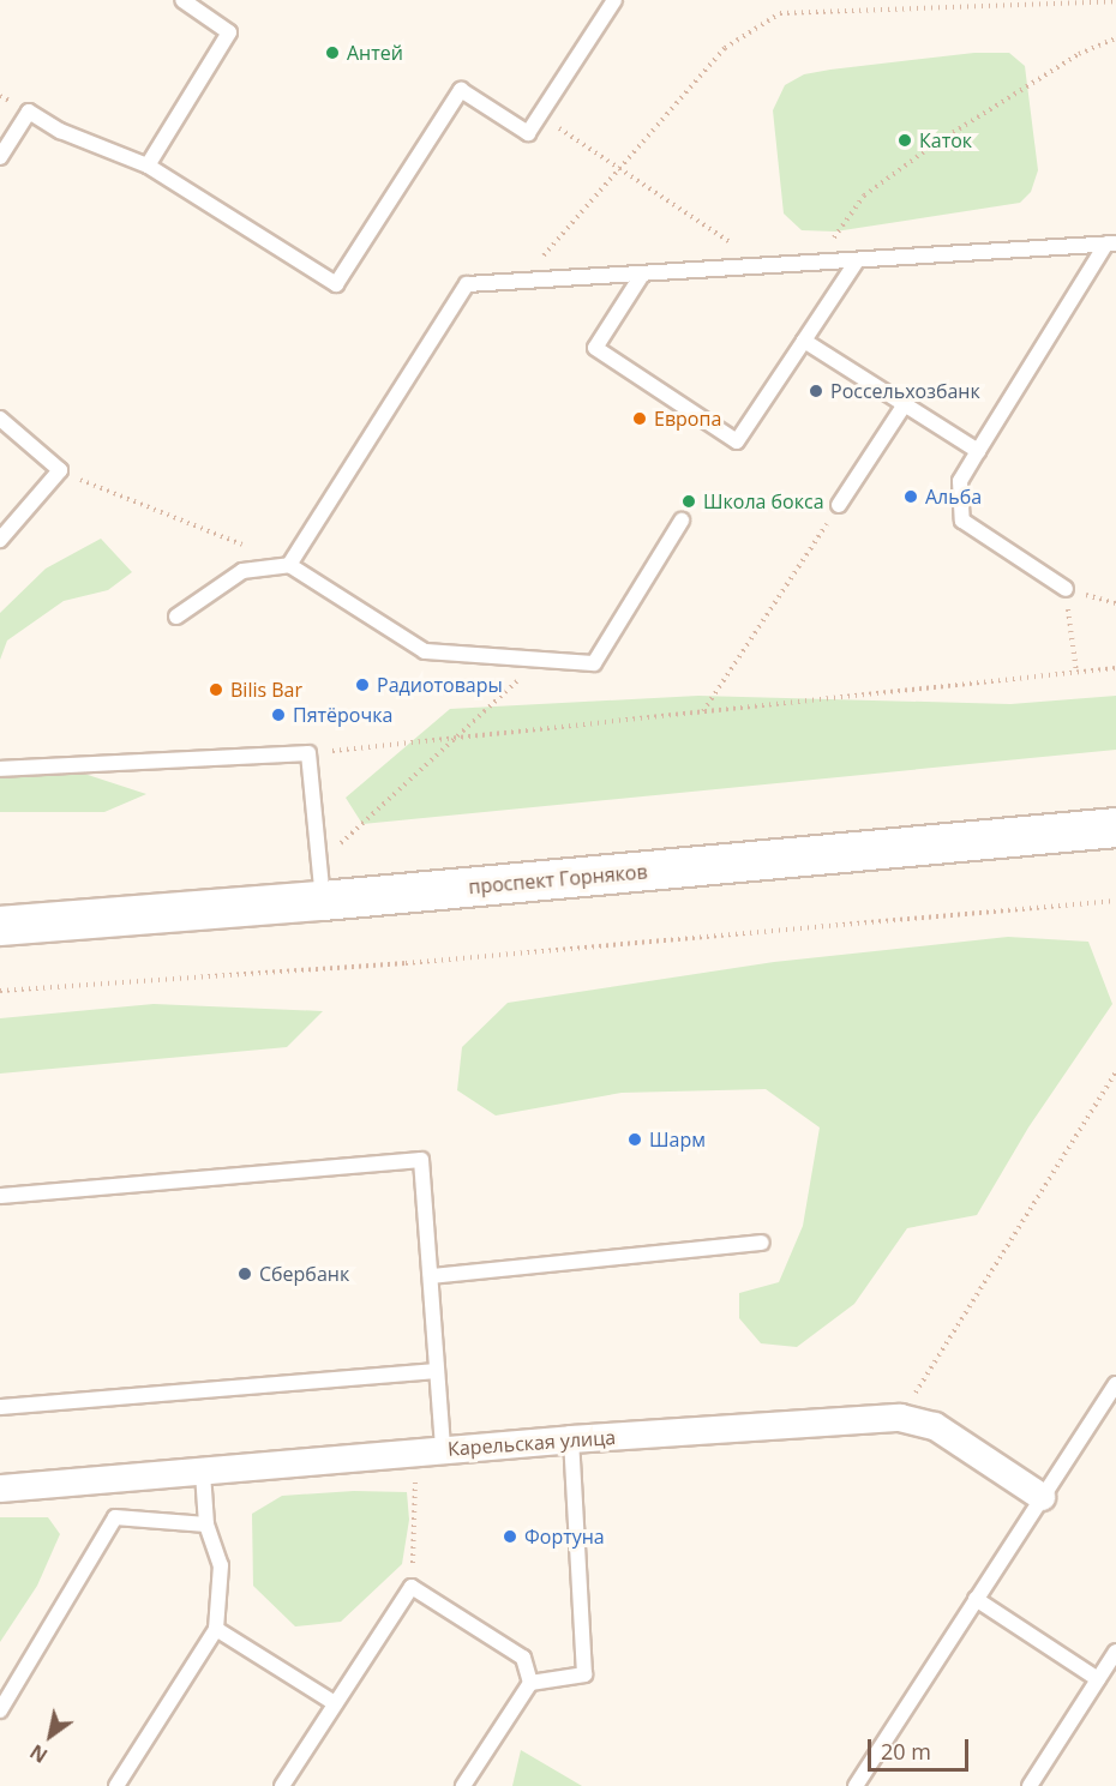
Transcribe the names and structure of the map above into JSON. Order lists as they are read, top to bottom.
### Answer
{
  "streets": {
    "main road": ["проспект Горняков"],
    "street": ["Карельская улица"]
  },
  "places": [
    "Антей",
    "Каток",
    "Россельхозбанк",
    "Европа",
    "Альба",
    "Школа бокса",
    "Радиотовары",
    "Bilis Bar",
    "Пятёрочка",
    "Шарм",
    "Сбербанк",
    "Фортуна"
  ],
  "scale_bar": "20 m",
  "north": "bottom left"
}
